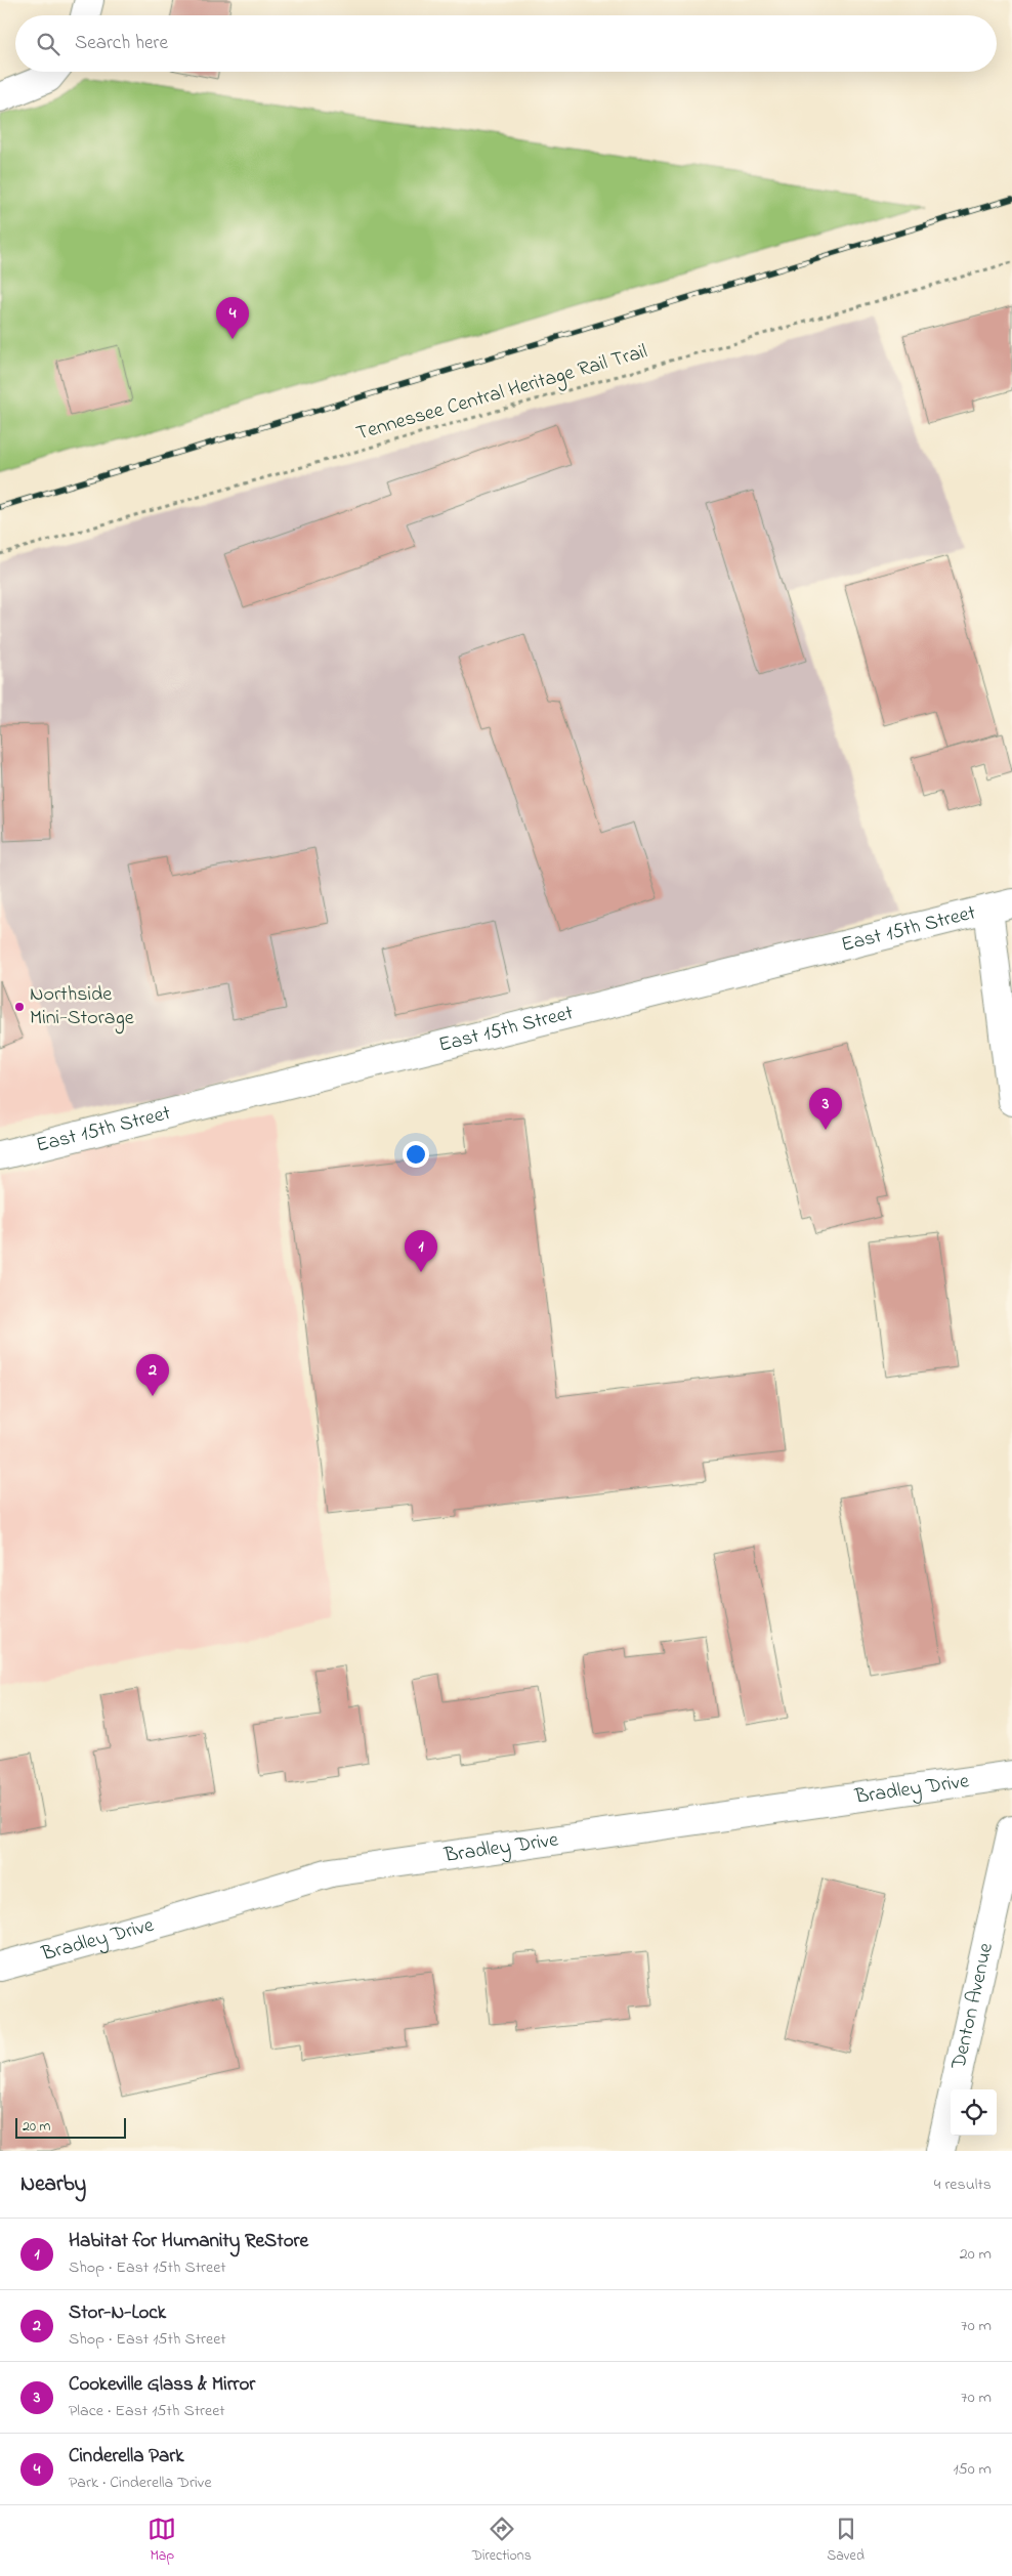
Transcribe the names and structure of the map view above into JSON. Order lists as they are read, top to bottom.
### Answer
{
  "streets": {
    "street": ["East 15th Street", "Bradley Drive", "Denton Avenue"],
    "path": ["Tennessee Central Heritage Rail Trail"]
  },
  "places": ["Northside Mini-Storage"],
  "scale_bar": "20 m",
  "page": {
    "search": "Search here",
    "pins": [
      "4",
      "3",
      "1",
      "2"
    ],
    "scale": "20 m",
    "heading": ["Nearby", "4 results"],
    "list": [
      {
        "mark": "1",
        "name": "Habitat for Humanity ReStore",
        "note": "Shop · East 15th Street",
        "value": "20 m"
      },
      {
        "mark": "2",
        "name": "Stor-N-Lock",
        "note": "Shop · East 15th Street",
        "value": "70 m"
      },
      {
        "mark": "3",
        "name": "Cookeville Glass & Mirror",
        "note": "Place · East 15th Street",
        "value": "70 m"
      },
      {
        "mark": "4",
        "name": "Cinderella Park",
        "note": "Park · Cinderella Drive",
        "value": "150 m"
      }
    ],
    "nav": ["Map", "Directions", "Saved"]
  }
}
